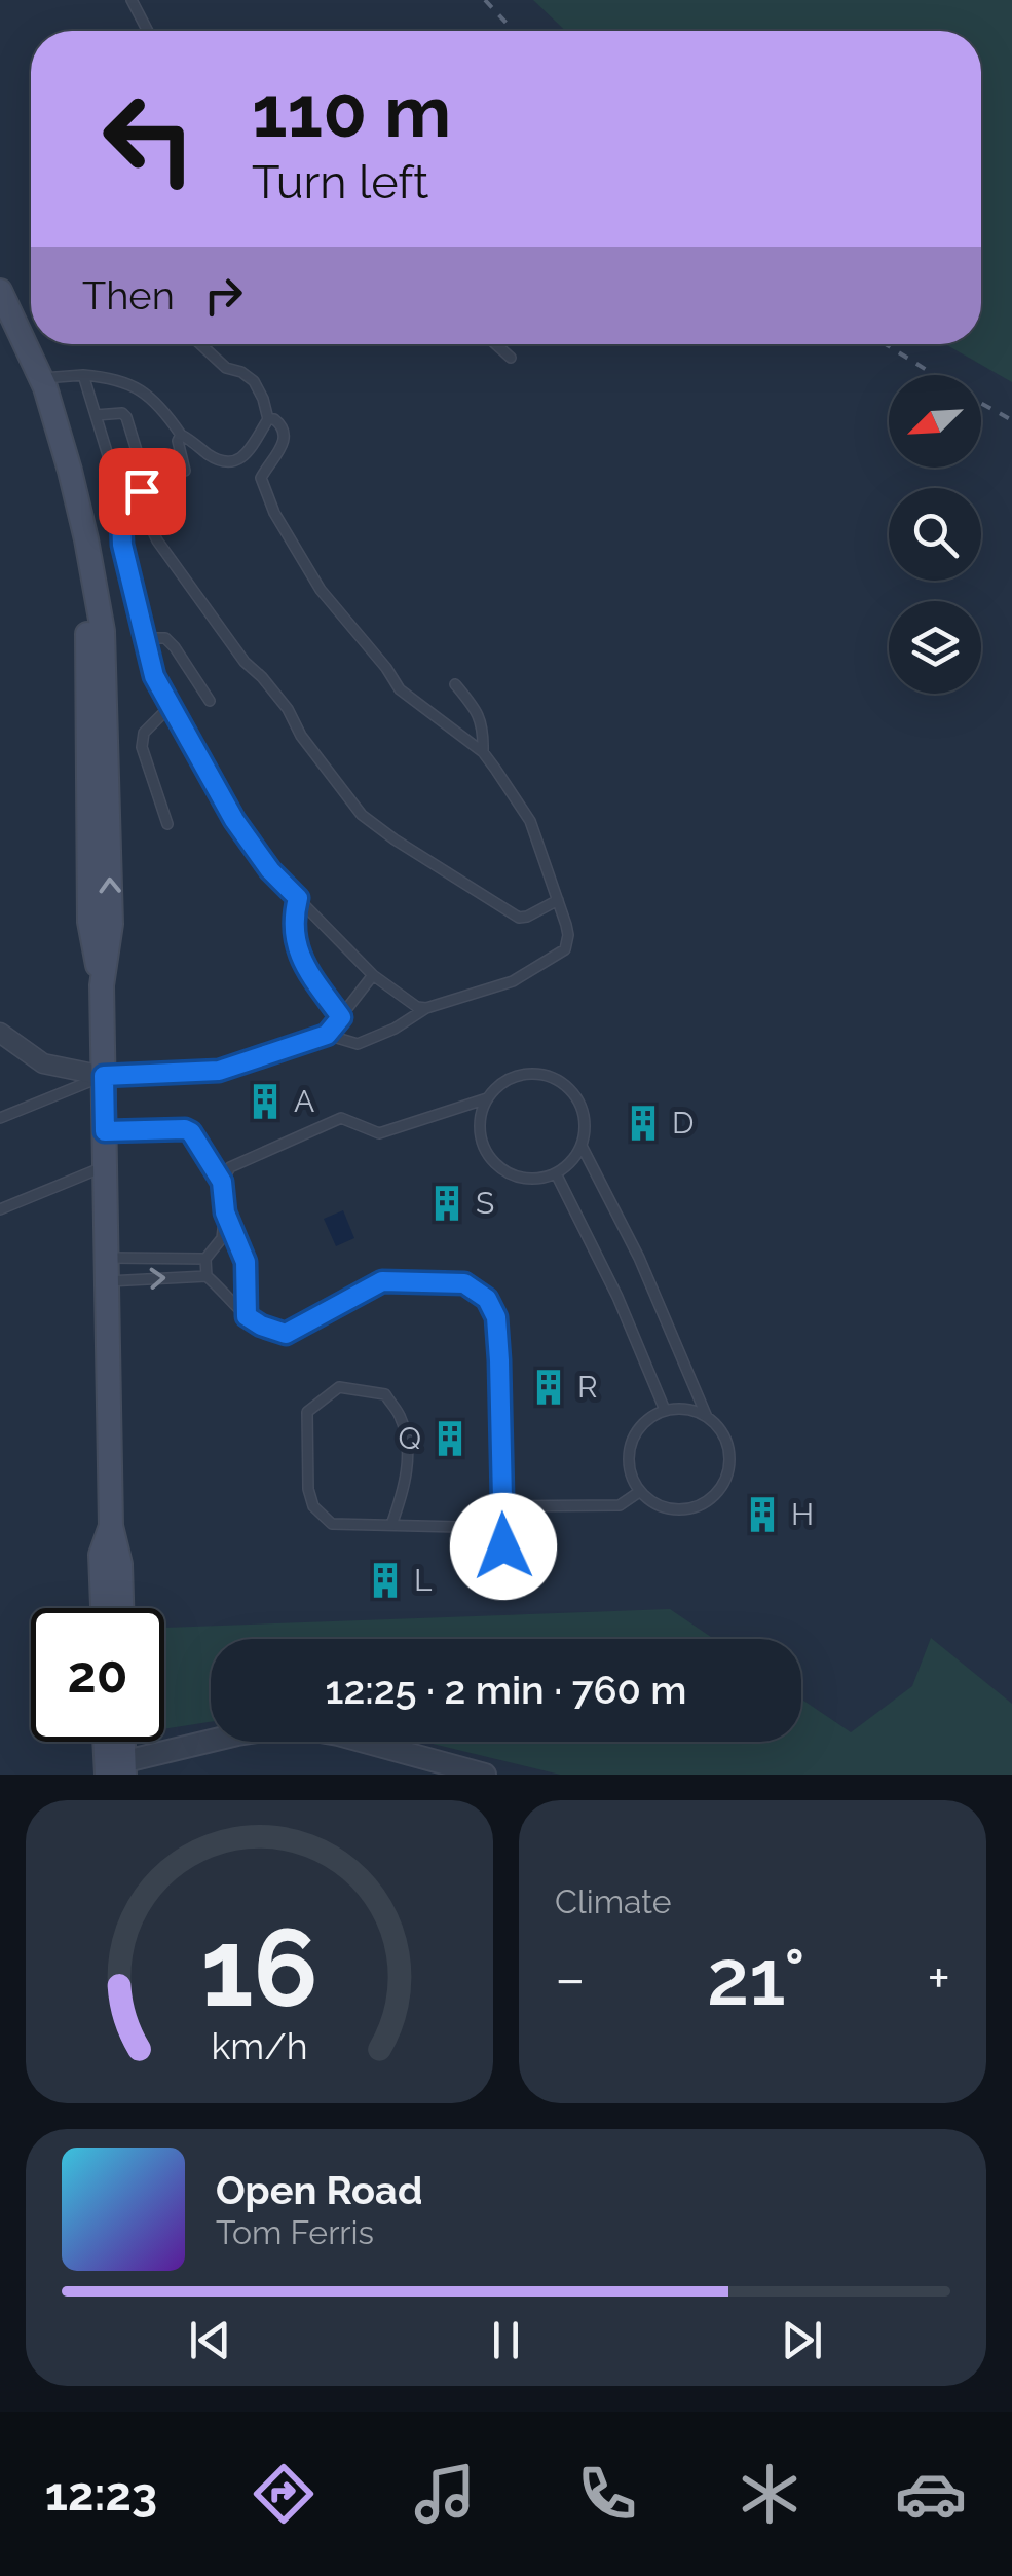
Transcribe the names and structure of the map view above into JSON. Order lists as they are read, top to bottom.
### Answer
{
  "places": {
    "building": [
      "A",
      "D",
      "S",
      "R",
      "Q",
      "H",
      "L"
    ]
  },
  "north": "bottom left",
  "page": {
    "turn": ["110 m", "Turn left"],
    "then": "Then",
    "limit": "20",
    "trip": "12:25 · 2 min · 760 m",
    "tile": "Climate",
    "heat": ["−", "21°", "+"],
    "song": ["Open Road", "Tom Ferris"],
    "tabs": "12:23",
    "gauge": ["16", "km/h"]
  }
}
